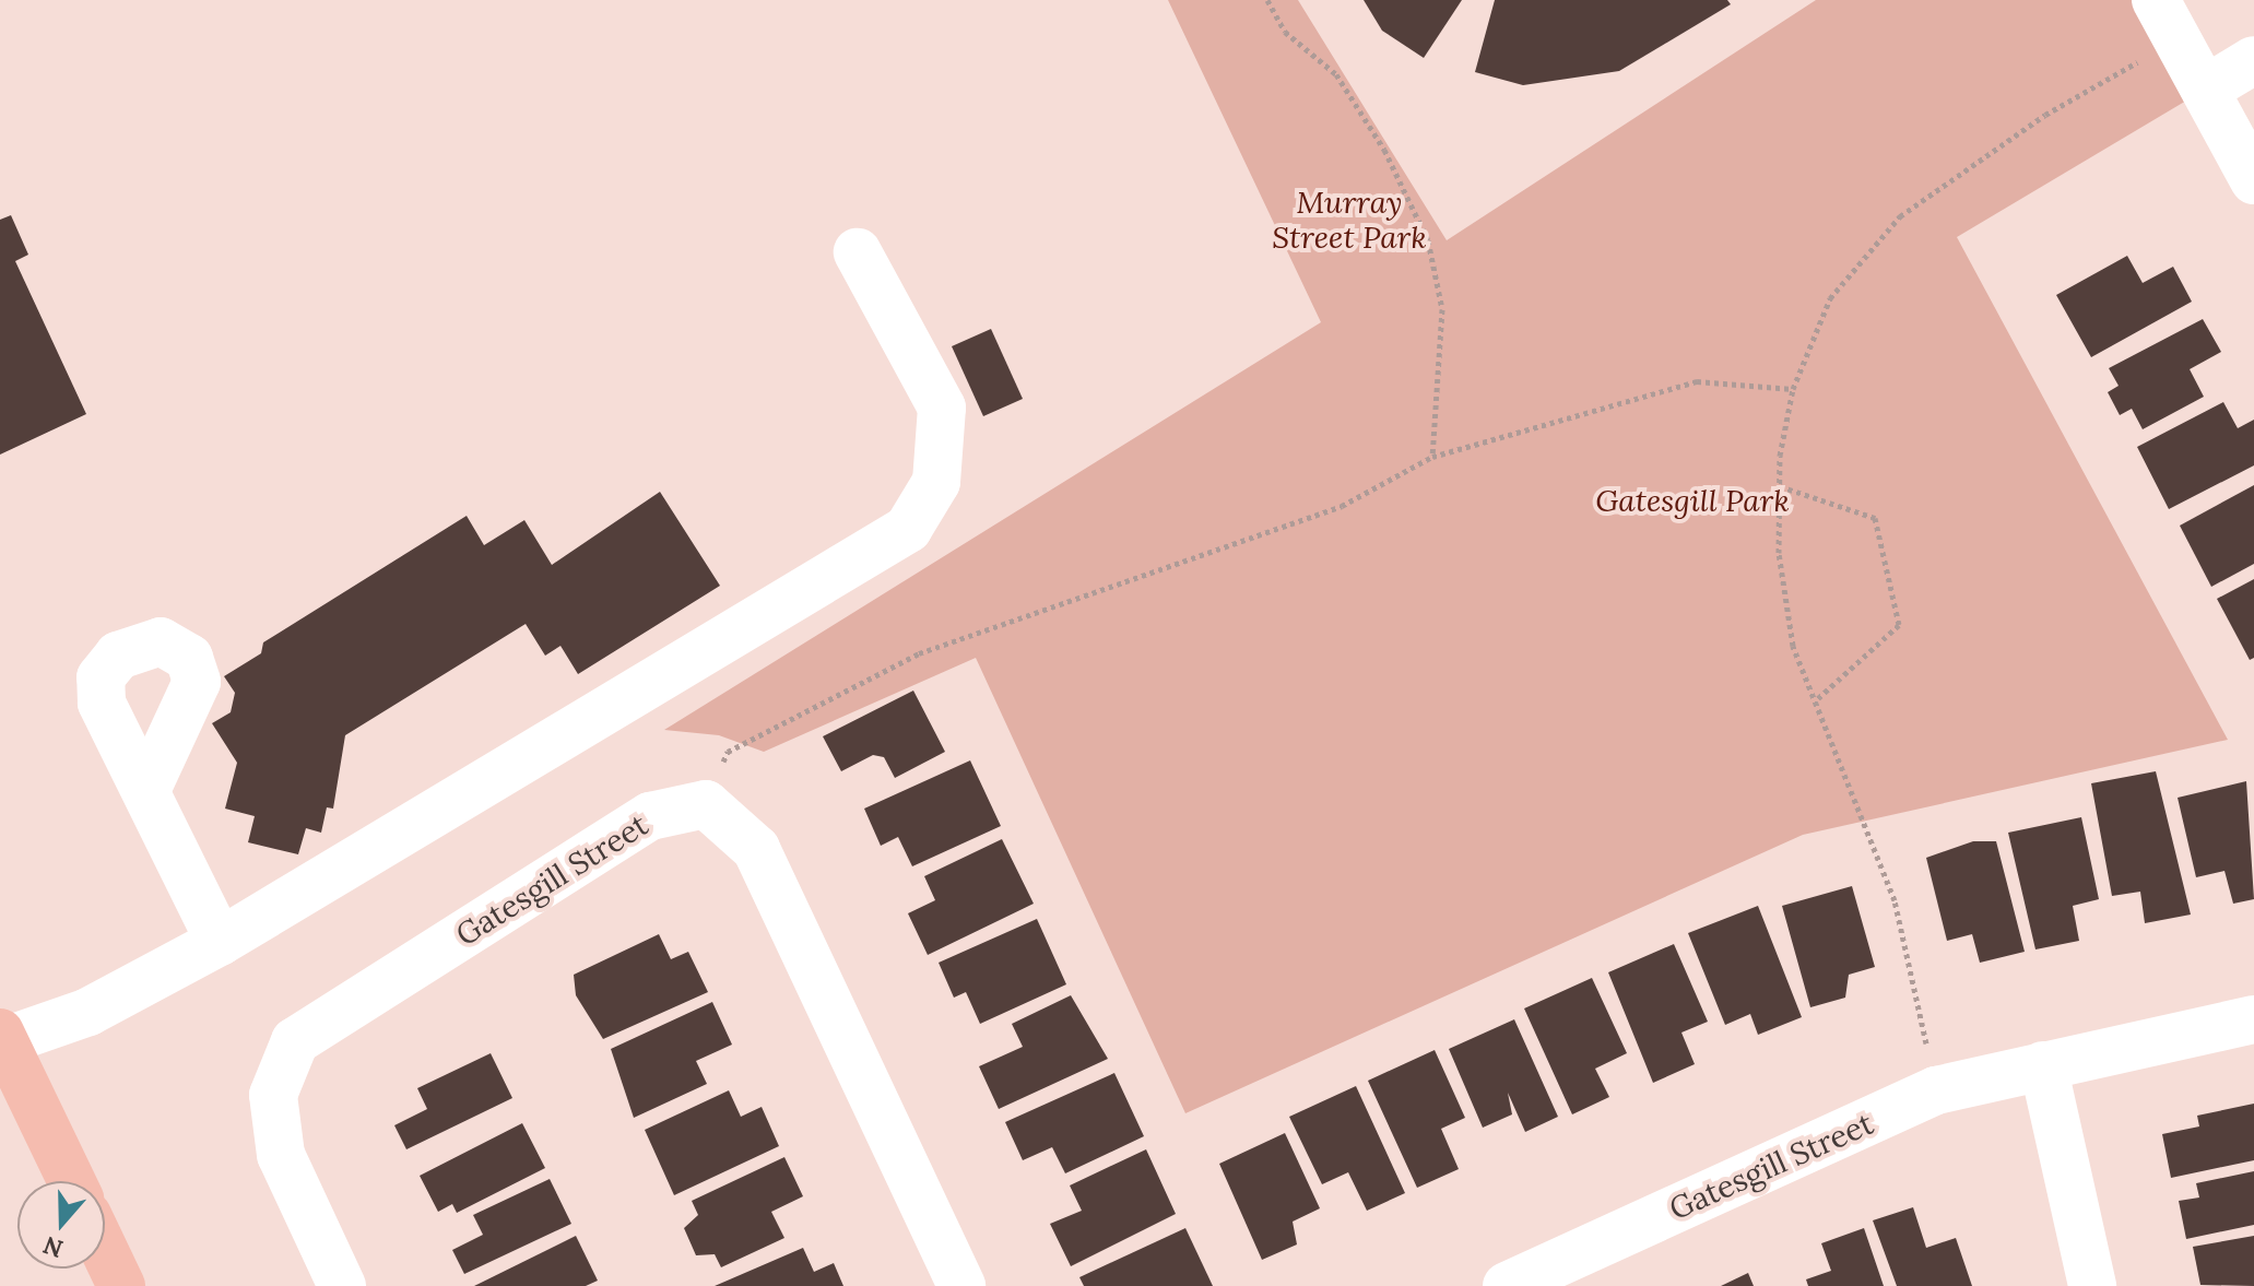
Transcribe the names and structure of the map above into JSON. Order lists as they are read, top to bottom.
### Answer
{
  "streets": {
    "street": ["Gatesgill Street"]
  },
  "parks": ["Murray Street Park", "Gatesgill Park"],
  "north": "bottom"
}
